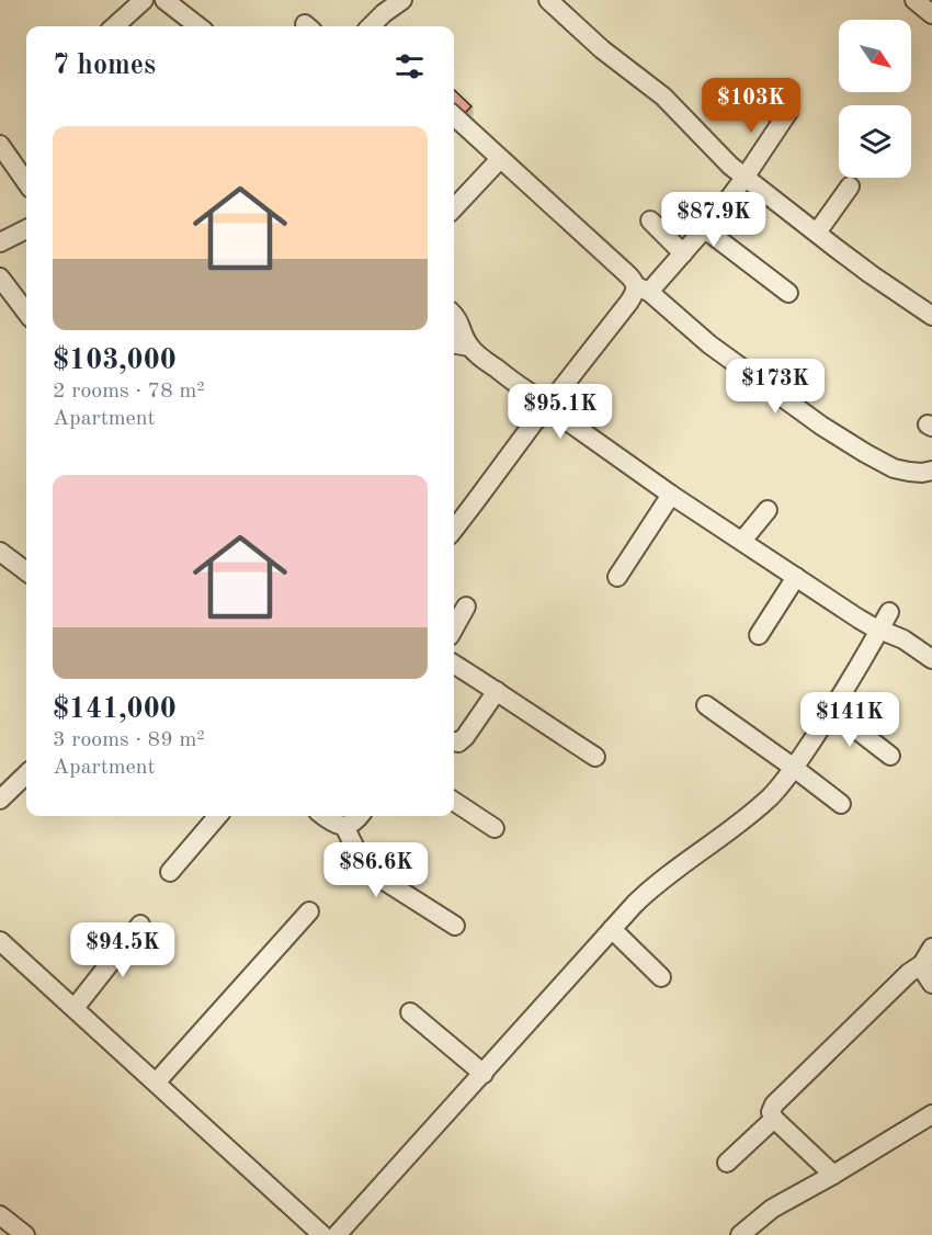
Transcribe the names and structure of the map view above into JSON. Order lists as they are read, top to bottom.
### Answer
{
  "north": "bottom right",
  "page": {
    "heading": "7 homes",
    "price": [
      "$103K",
      "$87.9K",
      "$173K",
      "$95.1K",
      "$141K",
      "$86.6K",
      "$94.5K"
    ],
    "list": [
      {
        "name": "$103,000",
        "note": "2 rooms · 78 m² · Apartment"
      },
      {
        "name": "$141,000",
        "note": "3 rooms · 89 m² · Apartment"
      }
    ]
  }
}
